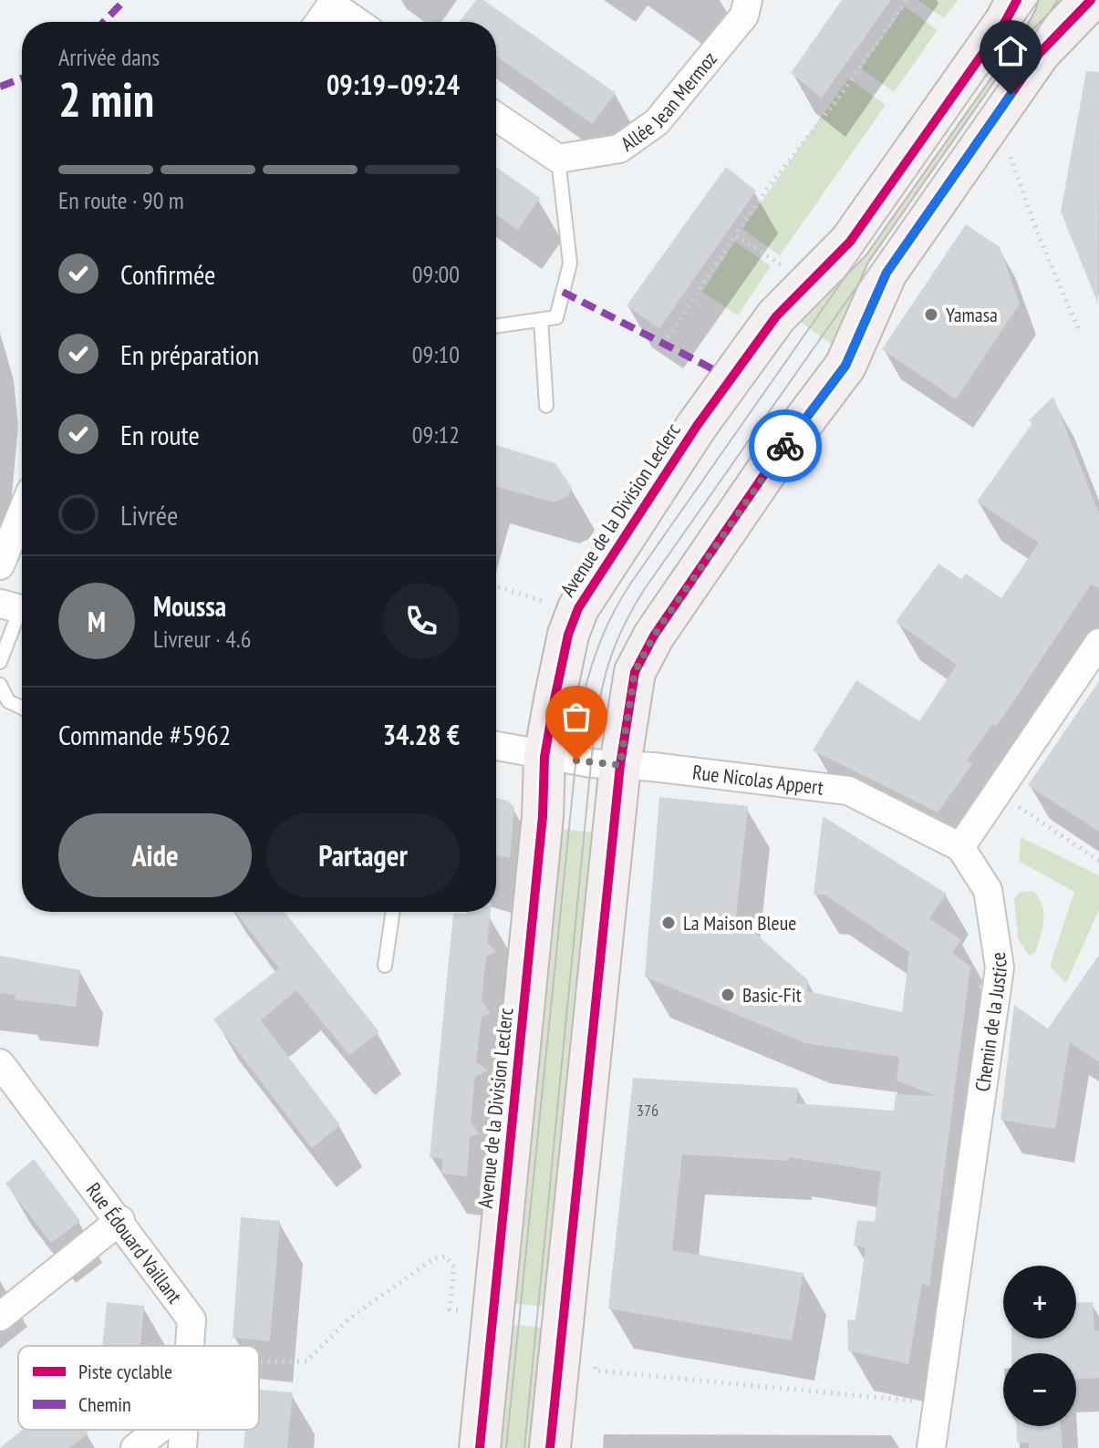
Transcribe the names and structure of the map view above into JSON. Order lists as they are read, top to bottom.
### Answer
{
  "streets": {
    "main road": ["Avenue de la Division Leclerc"],
    "street": [
      "Allée Jean Mermoz",
      "Rue Nicolas Appert",
      "Chemin de la Justice",
      "Rue Édouard Vaillant"
    ]
  },
  "crossings": [
    ["Avenue de la Division Leclerc", "Rue Nicolas Appert"],
    ["Rue Nicolas Appert", "Chemin de la Justice"]
  ],
  "places": ["Yamasa", "La Maison Bleue", "Basic-Fit"],
  "house_numbers": ["376"],
  "legend": ["Piste cyclable", "Chemin"],
  "page": {
    "heading": ["2 min", "Arrivée dans", "09:19–09:24"],
    "panel": [
      "Moussa",
      "Livreur · 4.6",
      "Commande #5962",
      "34.28 €"
    ],
    "bar": "En route · 90 m",
    "list": [
      ["Confirmée", "09:00"],
      ["En préparation", "09:10"],
      ["En route", "09:12"],
      "Livrée"
    ],
    "round": "M",
    "buttons": ["Aide", "Partager"],
    "map_buttons": ["+", "−"]
  }
}
